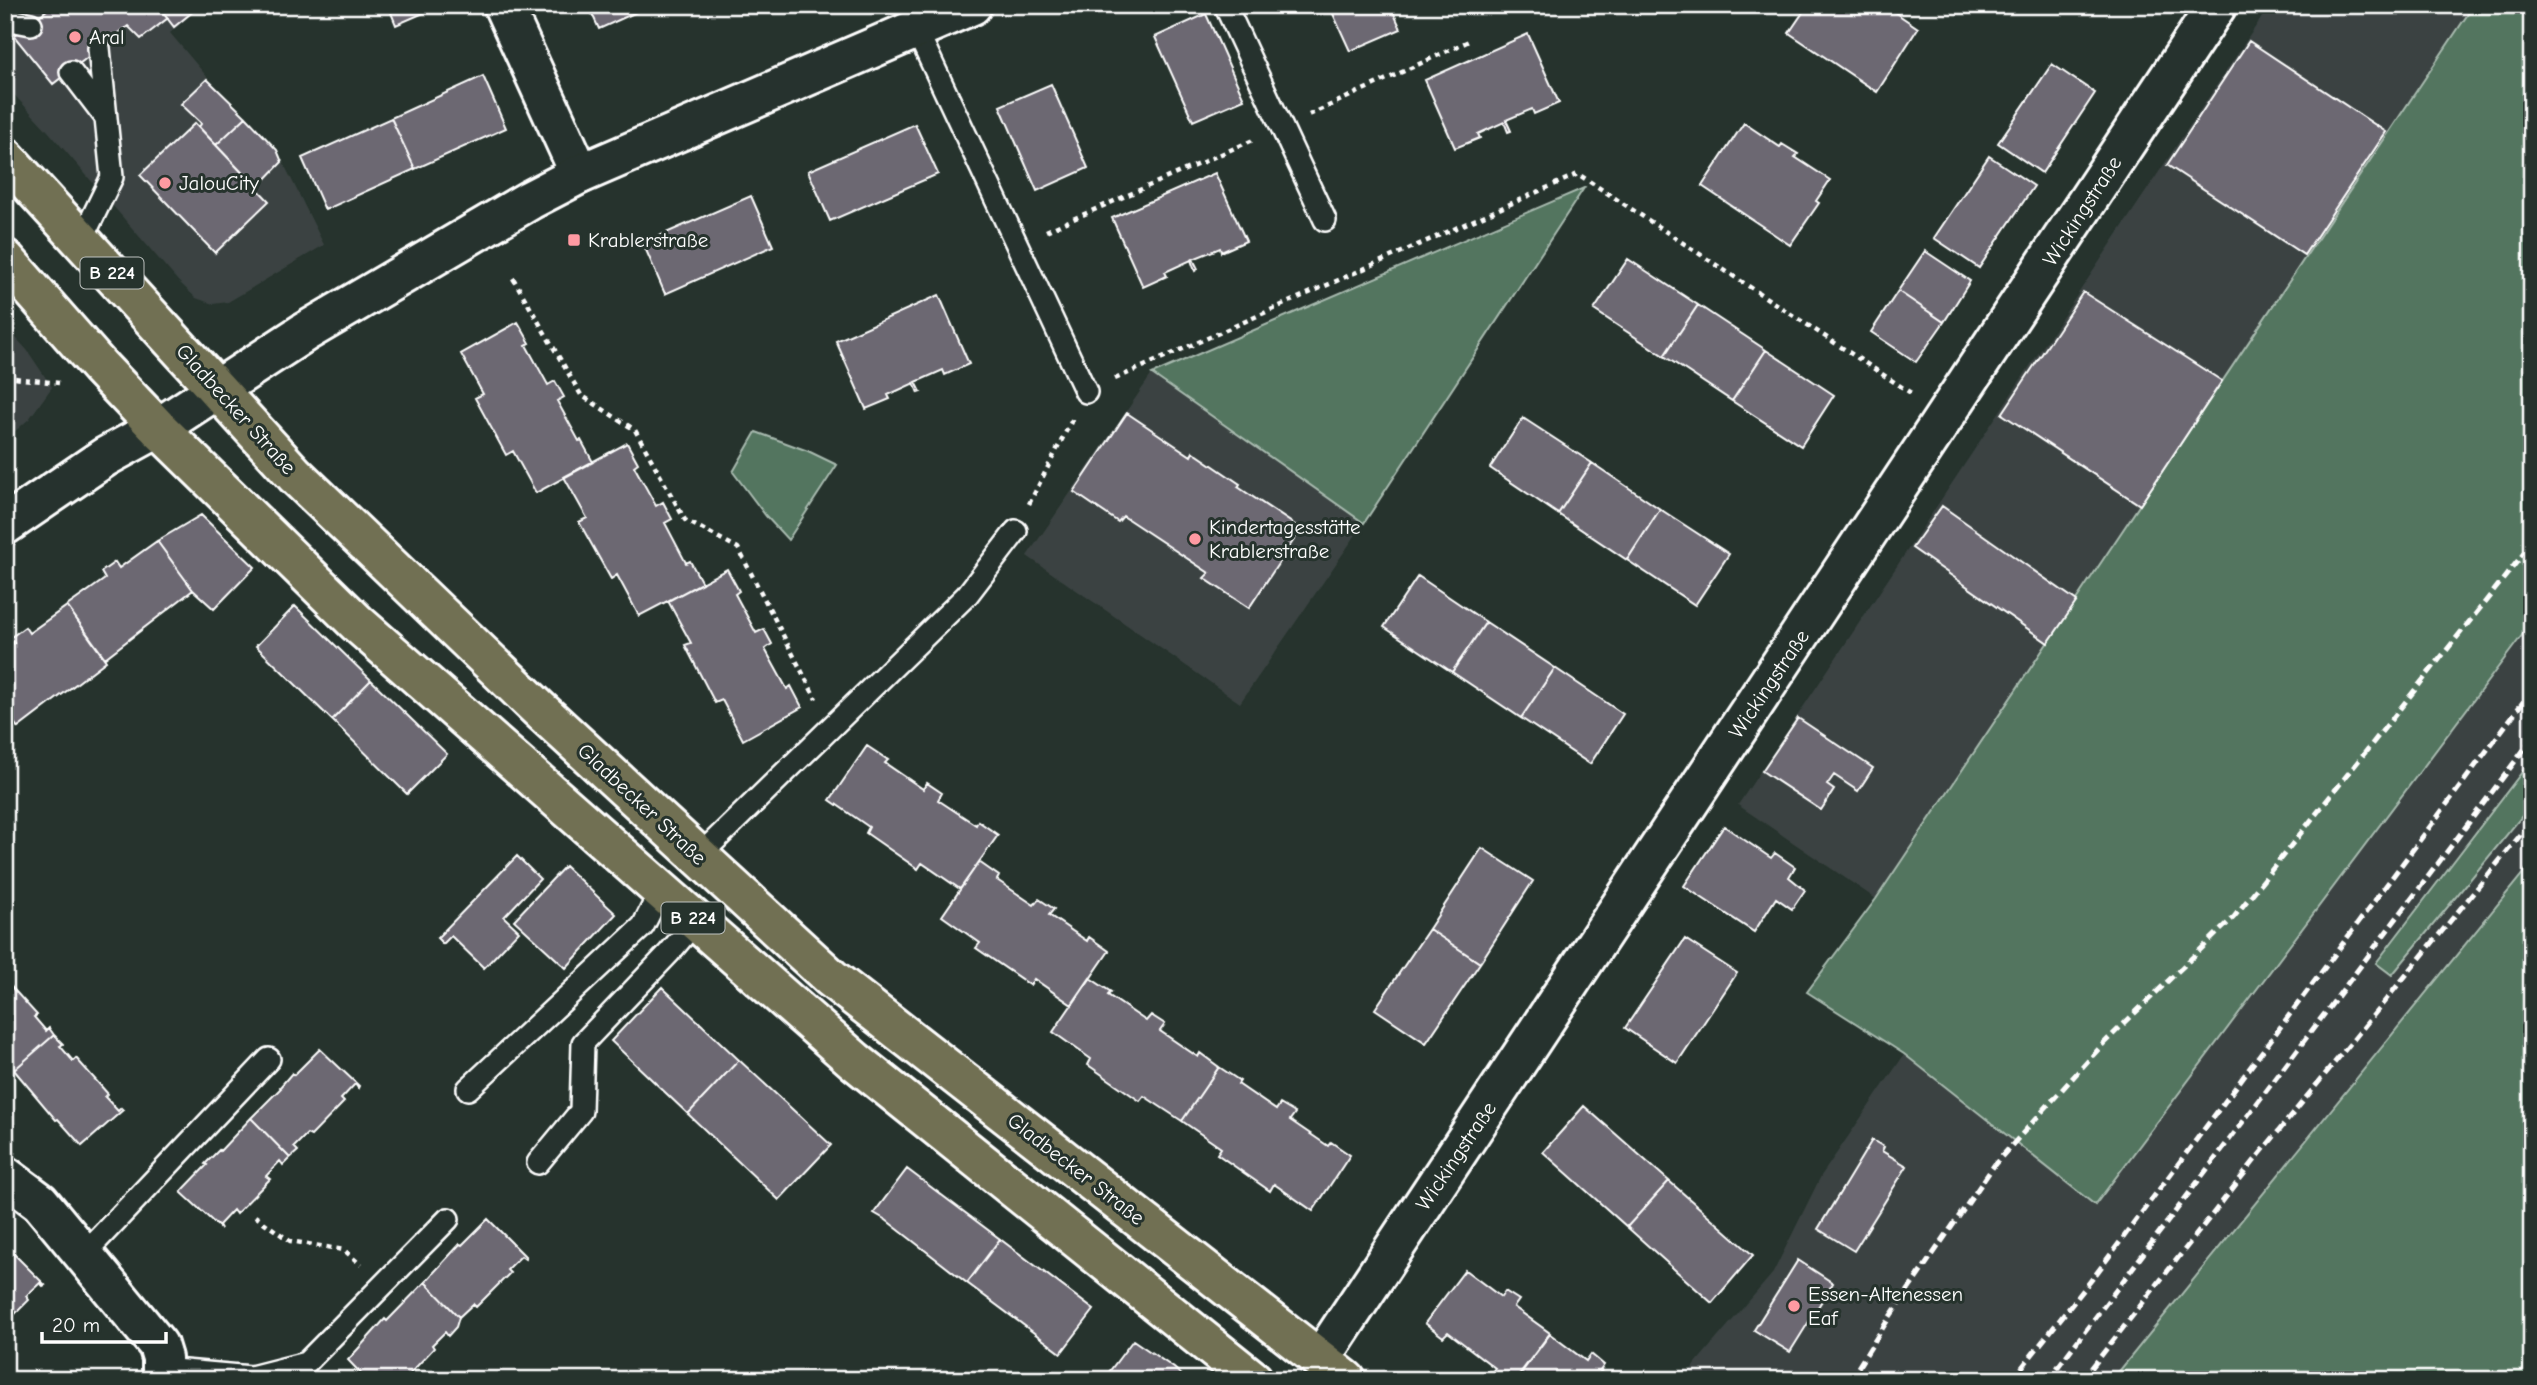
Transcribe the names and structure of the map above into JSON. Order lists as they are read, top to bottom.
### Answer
{
  "streets": {
    "main road": ["B 224", "Gladbecker Straße"],
    "street": ["Wickingstraße"]
  },
  "crossings": [
    ["Wickingstraße", "Gladbecker Straße"]
  ],
  "places": {
    "other": [
      "Aral",
      "JalouCity",
      "Kindertagesstätte Krablerstraße",
      "Essen-Altenessen Eaf"
    ],
    "transit": ["Krablerstraße"]
  },
  "scale_bar": "20 m"
}
